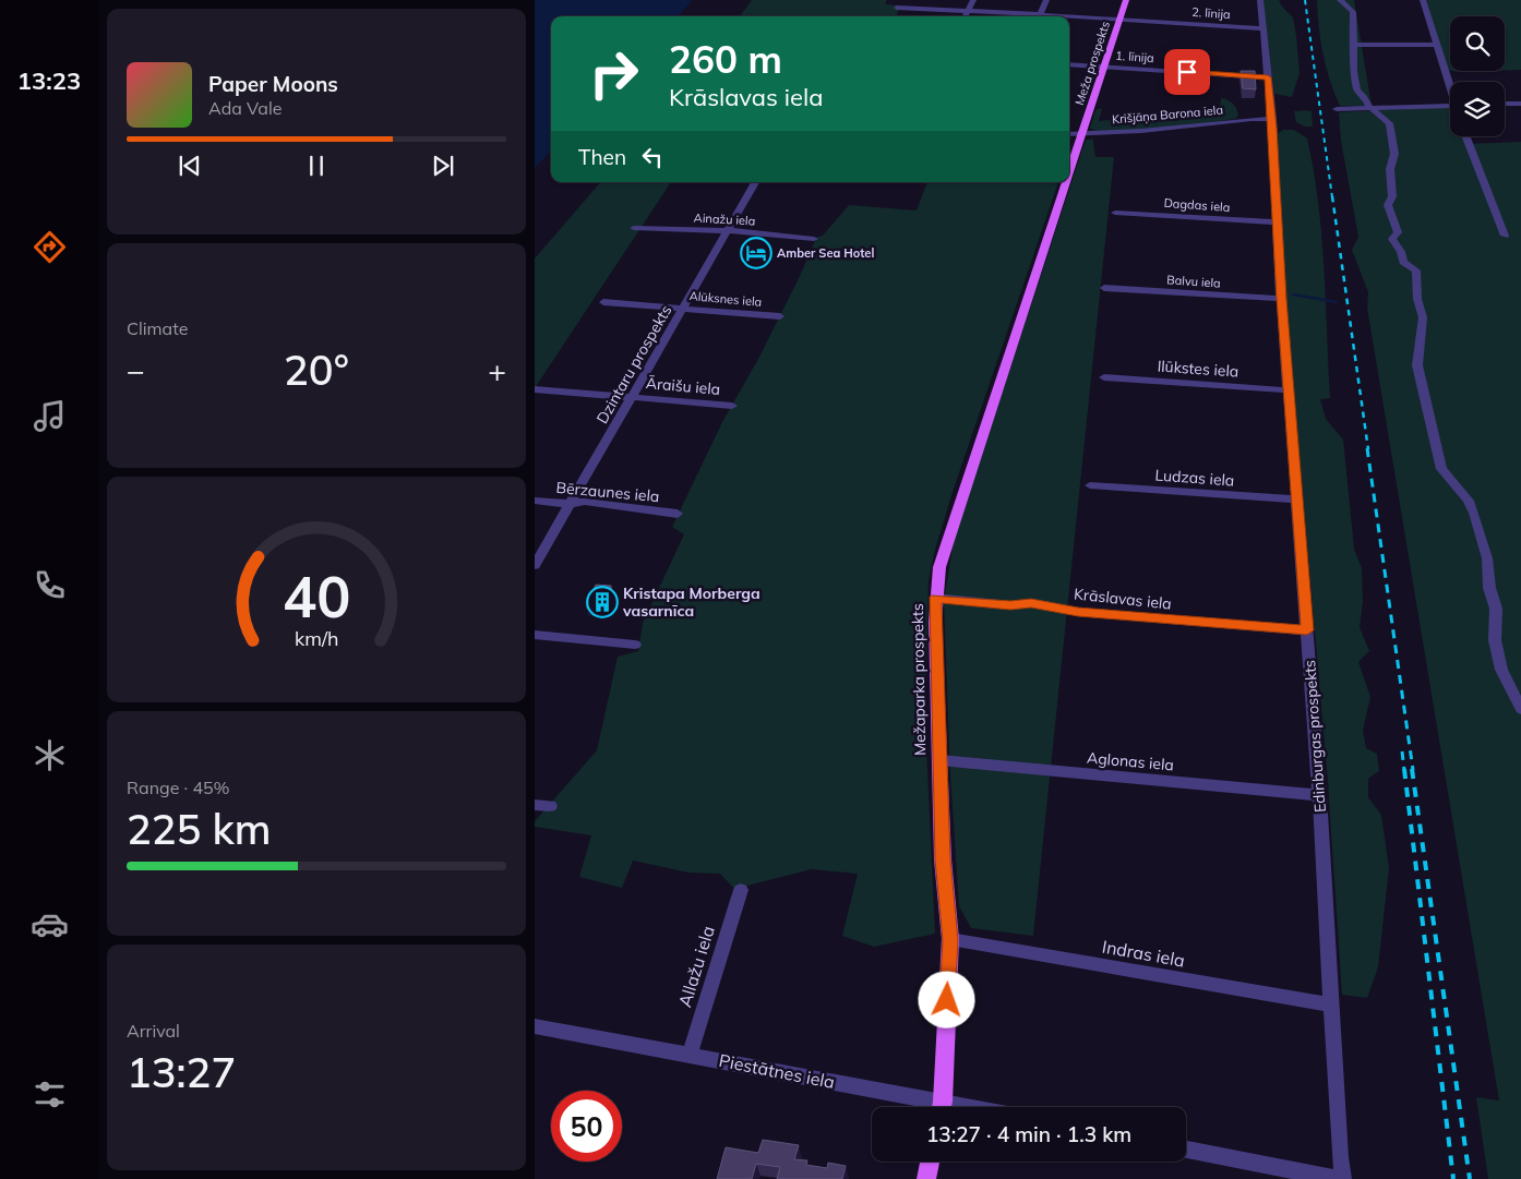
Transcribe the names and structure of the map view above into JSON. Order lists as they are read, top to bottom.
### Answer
{
  "streets": {
    "main road": ["Meža prospekts", "Mežaparka prospekts"],
    "street": [
      "2. līnija",
      "1. līnija",
      "Krišjāņa Barona iela",
      "Dagdas iela",
      "Ainažu iela",
      "Balvu iela",
      "Alūksnes iela",
      "Dzintaru prospekts",
      "Ilūkstes iela",
      "Āraišu iela",
      "Ludzas iela",
      "Bērzaunes iela",
      "Krāslavas iela",
      "Edinburgas prospekts",
      "Aglonas iela",
      "Indras iela",
      "Allažu iela",
      "Piestātnes iela"
    ]
  },
  "crossings": [
    ["2. līnija", "Meža prospekts"],
    ["2. līnija", "Edinburgas prospekts"],
    ["1. līnija", "Meža prospekts"],
    ["1. līnija", "Edinburgas prospekts"],
    ["Meža prospekts", "Krišjāņa Barona iela"],
    ["Meža prospekts", "Mežaparka prospekts"],
    ["Krišjāņa Barona iela", "Mežaparka prospekts"],
    ["Krišjāņa Barona iela", "Edinburgas prospekts"],
    ["Dagdas iela", "Edinburgas prospekts"],
    ["Ainažu iela", "Dzintaru prospekts"],
    ["Balvu iela", "Edinburgas prospekts"],
    ["Alūksnes iela", "Dzintaru prospekts"],
    ["Dzintaru prospekts", "Āraišu iela"],
    ["Dzintaru prospekts", "Bērzaunes iela"],
    ["Ilūkstes iela", "Edinburgas prospekts"],
    ["Ludzas iela", "Edinburgas prospekts"],
    ["Krāslavas iela", "Mežaparka prospekts"],
    ["Krāslavas iela", "Edinburgas prospekts"],
    ["Mežaparka prospekts", "Aglonas iela"],
    ["Mežaparka prospekts", "Indras iela"],
    ["Edinburgas prospekts", "Aglonas iela"],
    ["Edinburgas prospekts", "Indras iela"],
    ["Allažu iela", "Piestātnes iela"]
  ],
  "places": {
    "hotel": ["Amber Sea Hotel"],
    "building": ["Kristapa Morberga vasarnīca"]
  },
  "page": {
    "tabs": "13:23",
    "turn": ["260 m", "Krāslavas iela"],
    "song": ["Paper Moons", "Ada Vale"],
    "then": "Then",
    "tile": [
      "Climate",
      ["Range · 45%", "225 km"],
      ["Arrival", "13:27"]
    ],
    "heat": ["−", "20°", "+"],
    "limit": "50",
    "trip": "13:27 · 4 min · 1.3 km",
    "gauge": ["40", "km/h"]
  }
}
